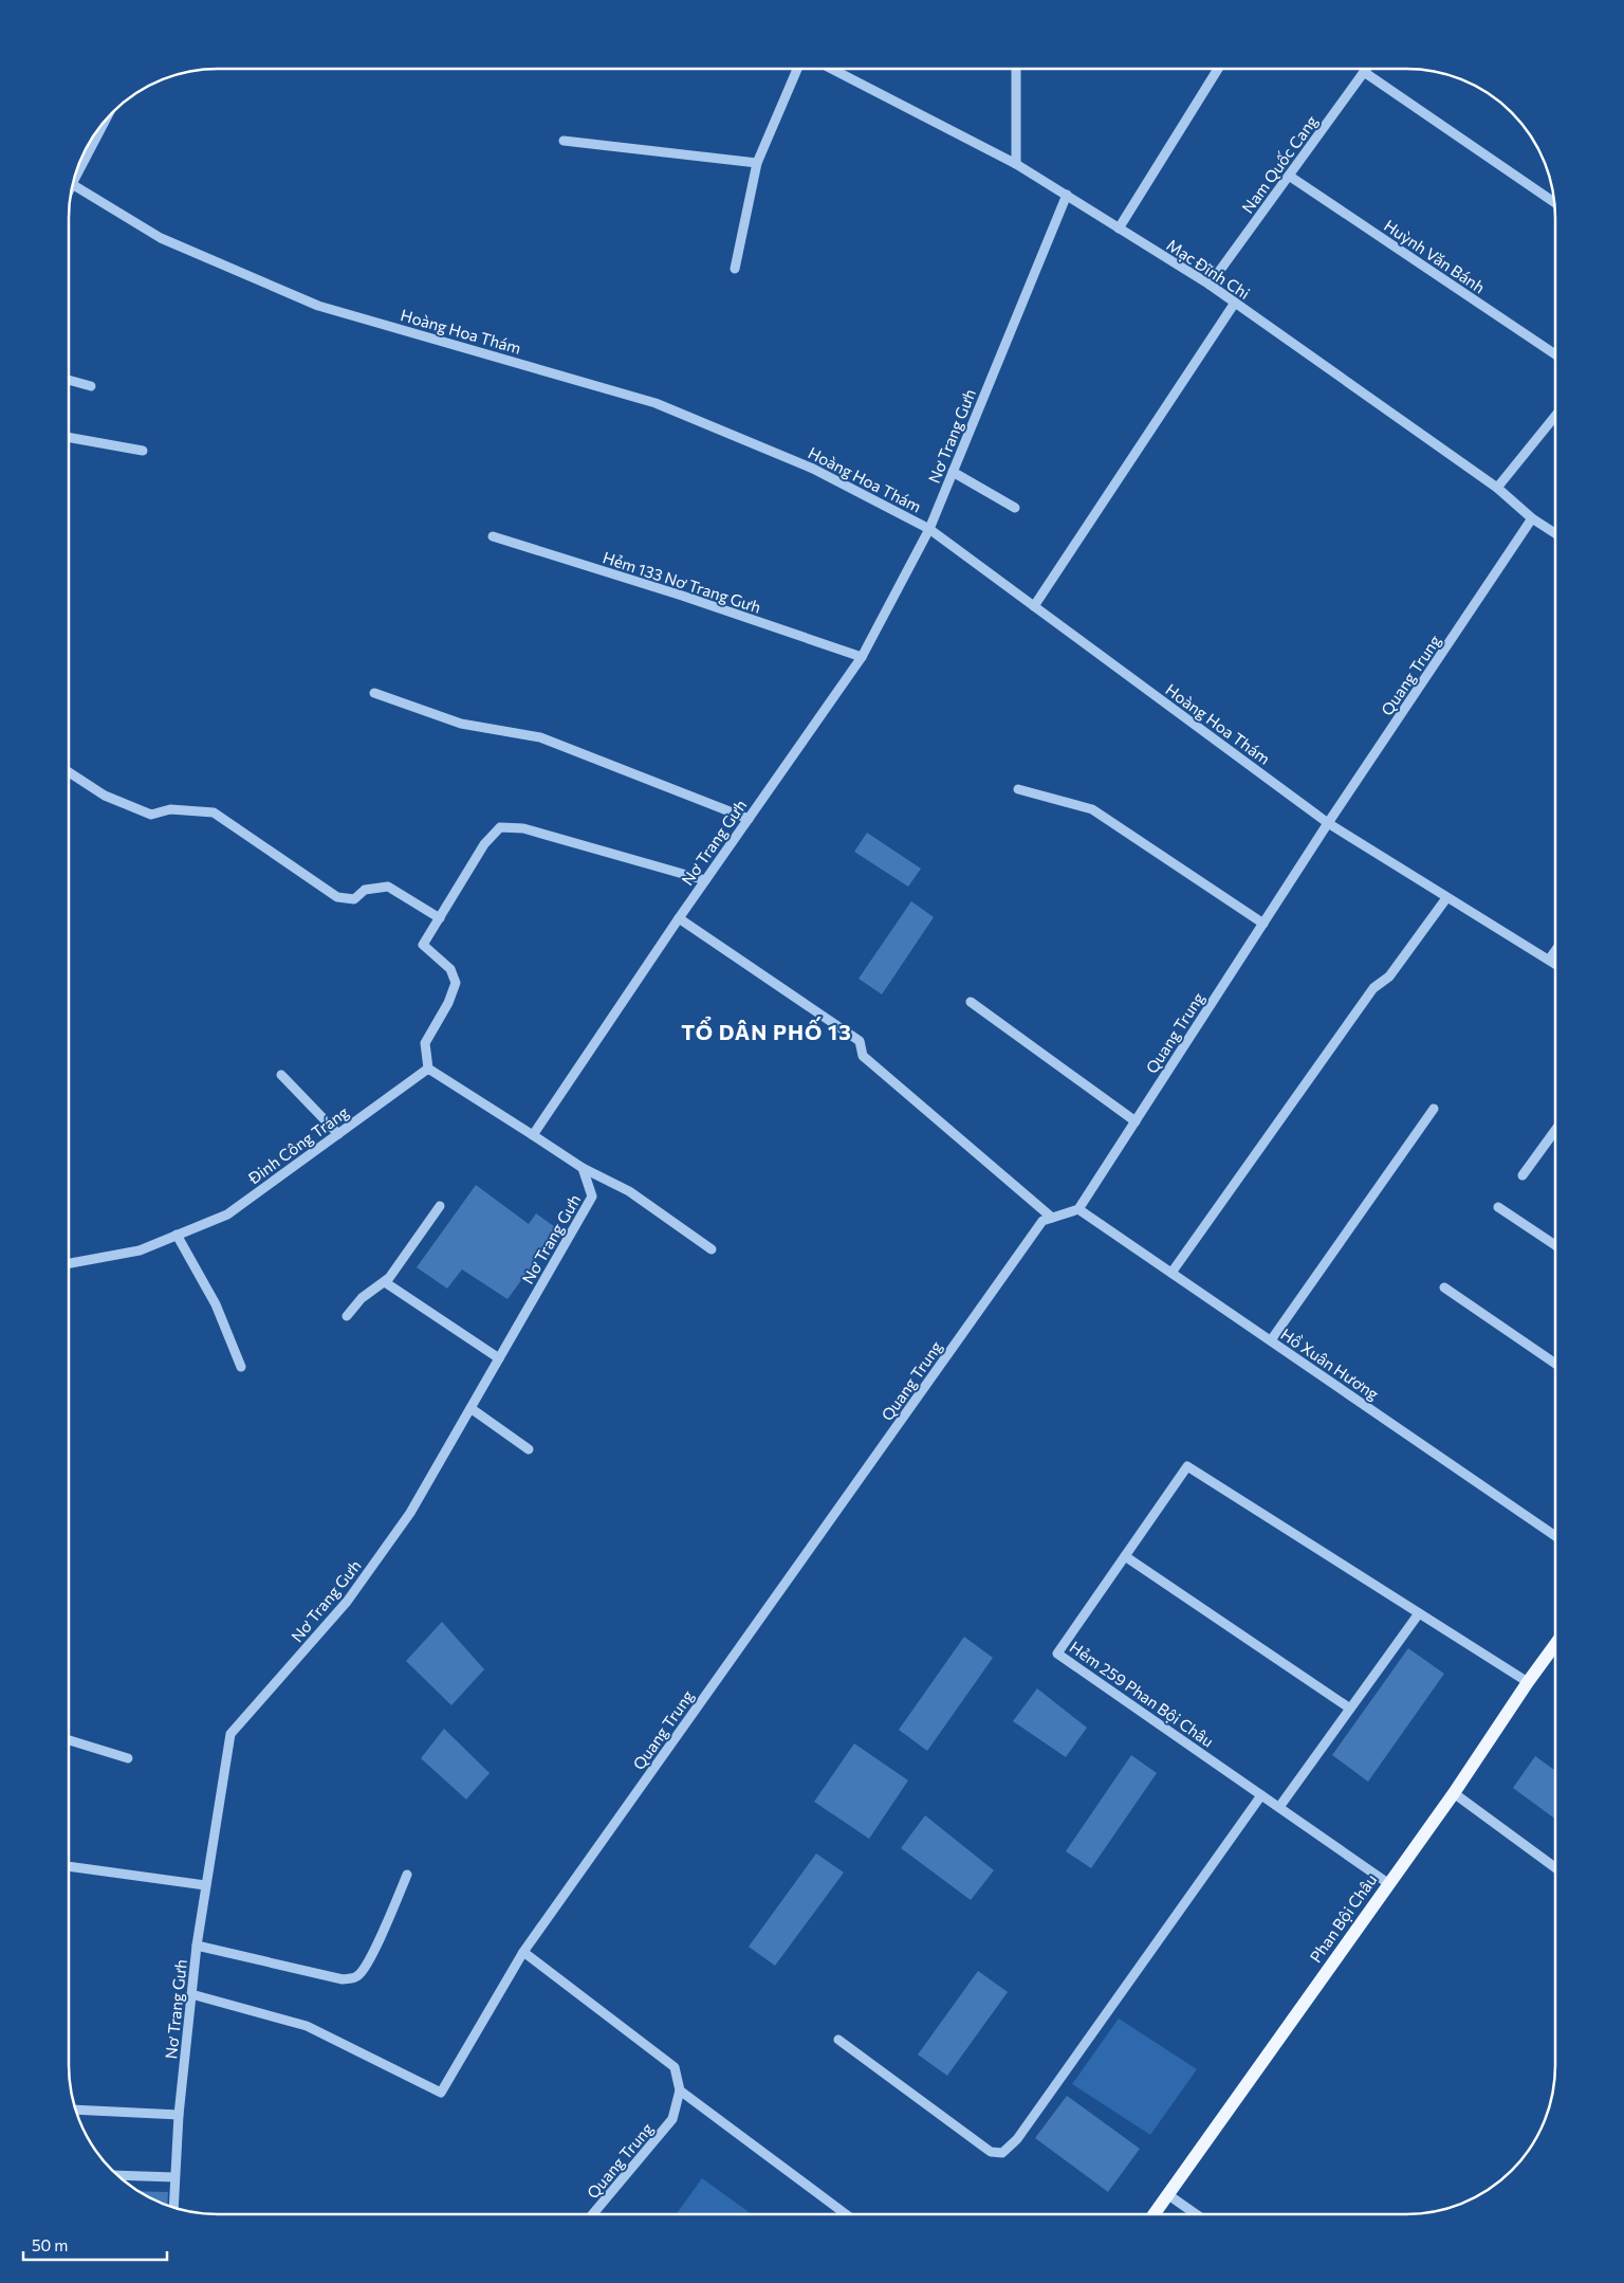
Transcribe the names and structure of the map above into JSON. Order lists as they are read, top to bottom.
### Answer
{
  "streets": {
    "main road": ["Phan Bội Châu"],
    "street": [
      "Nam Quốc Cang",
      "Huỳnh Văn Bánh",
      "Mạc Đĩnh Chi",
      "Hoàng Hoa Thám",
      "Nơ Trang Gưh",
      "Hẻm 133 Nơ Trang Gưh",
      "Quang Trung",
      "Đinh Công Tráng",
      "Hồ Xuân Hương",
      "Hẻm 259 Phan Bội Châu"
    ]
  },
  "crossings": [
    ["Nam Quốc Cang", "Huỳnh Văn Bánh"],
    ["Nam Quốc Cang", "Mạc Đĩnh Chi"],
    ["Mạc Đĩnh Chi", "Nơ Trang Gưh"],
    ["Mạc Đĩnh Chi", "Quang Trung"],
    ["Hoàng Hoa Thám", "Nơ Trang Gưh"],
    ["Hoàng Hoa Thám", "Quang Trung"],
    ["Nơ Trang Gưh", "Hẻm 133 Nơ Trang Gưh"],
    ["Nơ Trang Gưh", "Quang Trung"],
    ["Quang Trung", "Hồ Xuân Hương"],
    ["Hẻm 259 Phan Bội Châu", "Phan Bội Châu"]
  ],
  "districts": ["TỔ DÂN PHỐ 13"],
  "scale_bar": "50 m"
}
